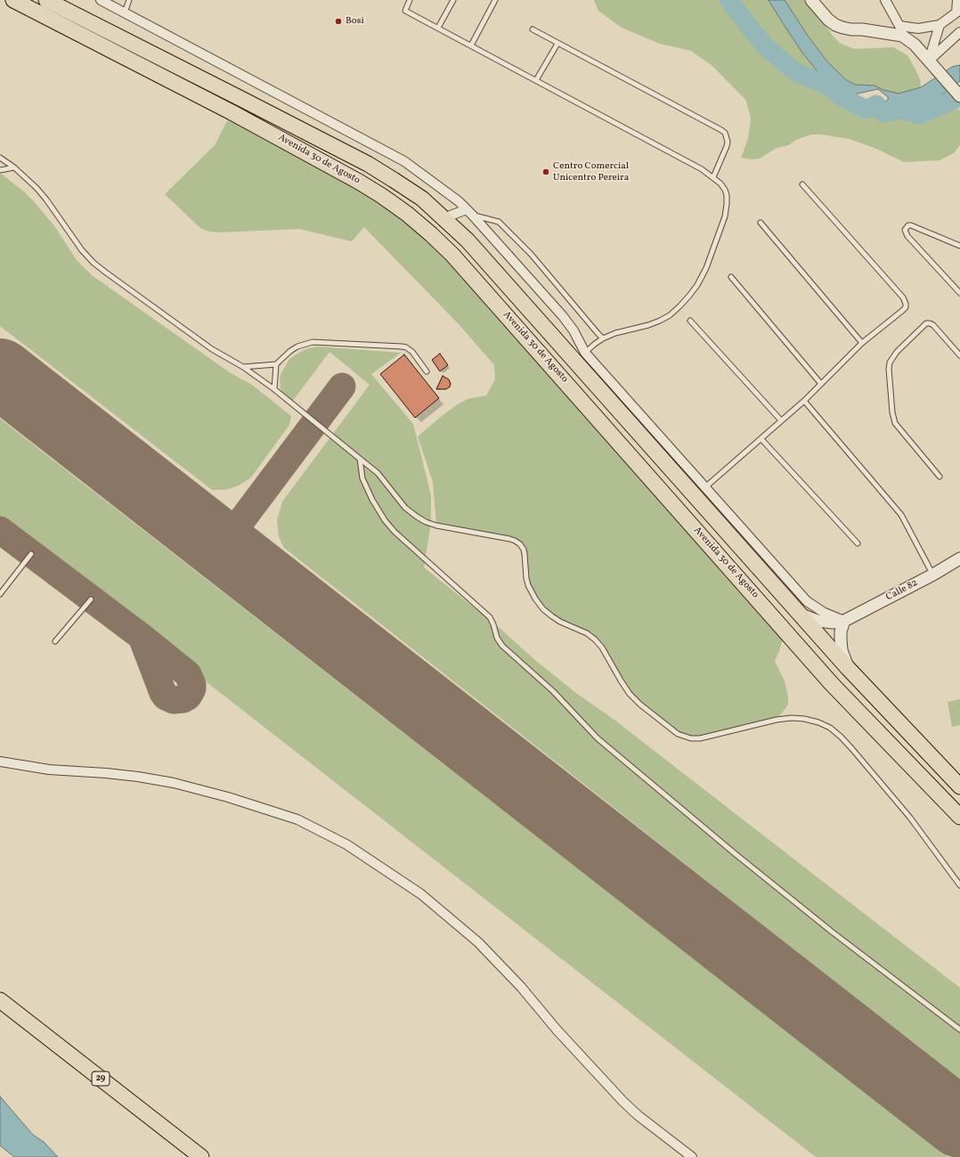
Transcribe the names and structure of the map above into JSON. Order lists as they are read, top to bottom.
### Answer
{
  "streets": {
    "main road": ["Avenida 30 de Agosto", "29"],
    "street": ["Calle 82"]
  },
  "crossings": [
    ["Avenida 30 de Agosto", "Calle 82"]
  ],
  "places": ["Bosi", "Centro Comercial Unicentro Pereira"]
}
